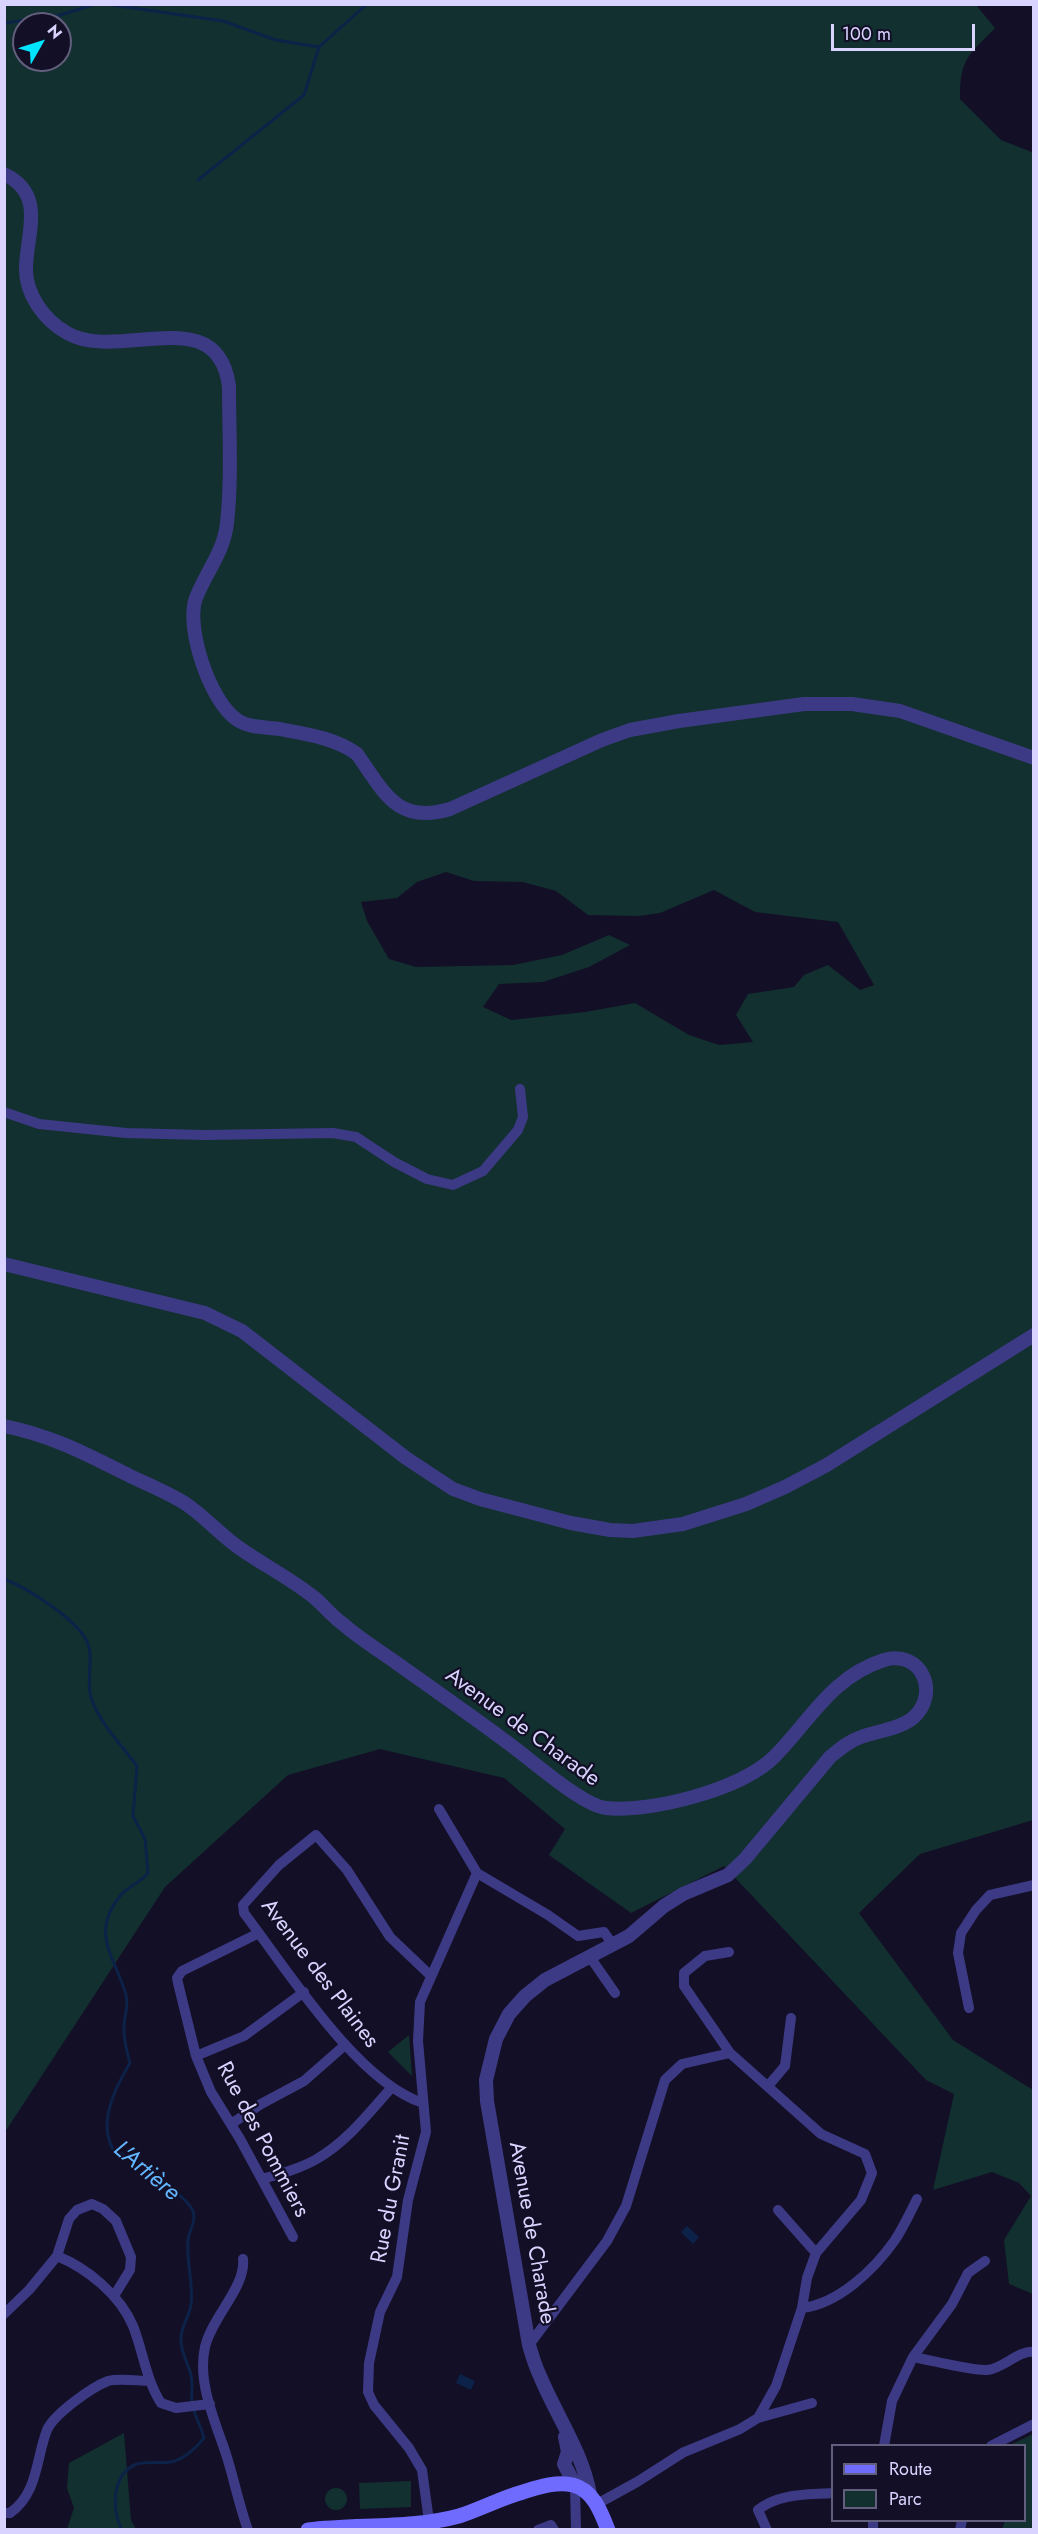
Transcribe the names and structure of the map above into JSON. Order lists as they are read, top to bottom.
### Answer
{
  "streets": {
    "street": [
      "Avenue de Charade",
      "Avenue des Plaines",
      "Rue des Pommiers",
      "Rue du Granit"
    ]
  },
  "crossings": [
    ["Avenue des Plaines", "Rue des Pommiers"],
    ["Avenue des Plaines", "Rue du Granit"]
  ],
  "water": ["L'Artière"],
  "legend": ["Route", "Parc"],
  "scale_bar": "100 m",
  "north": "top right"
}
